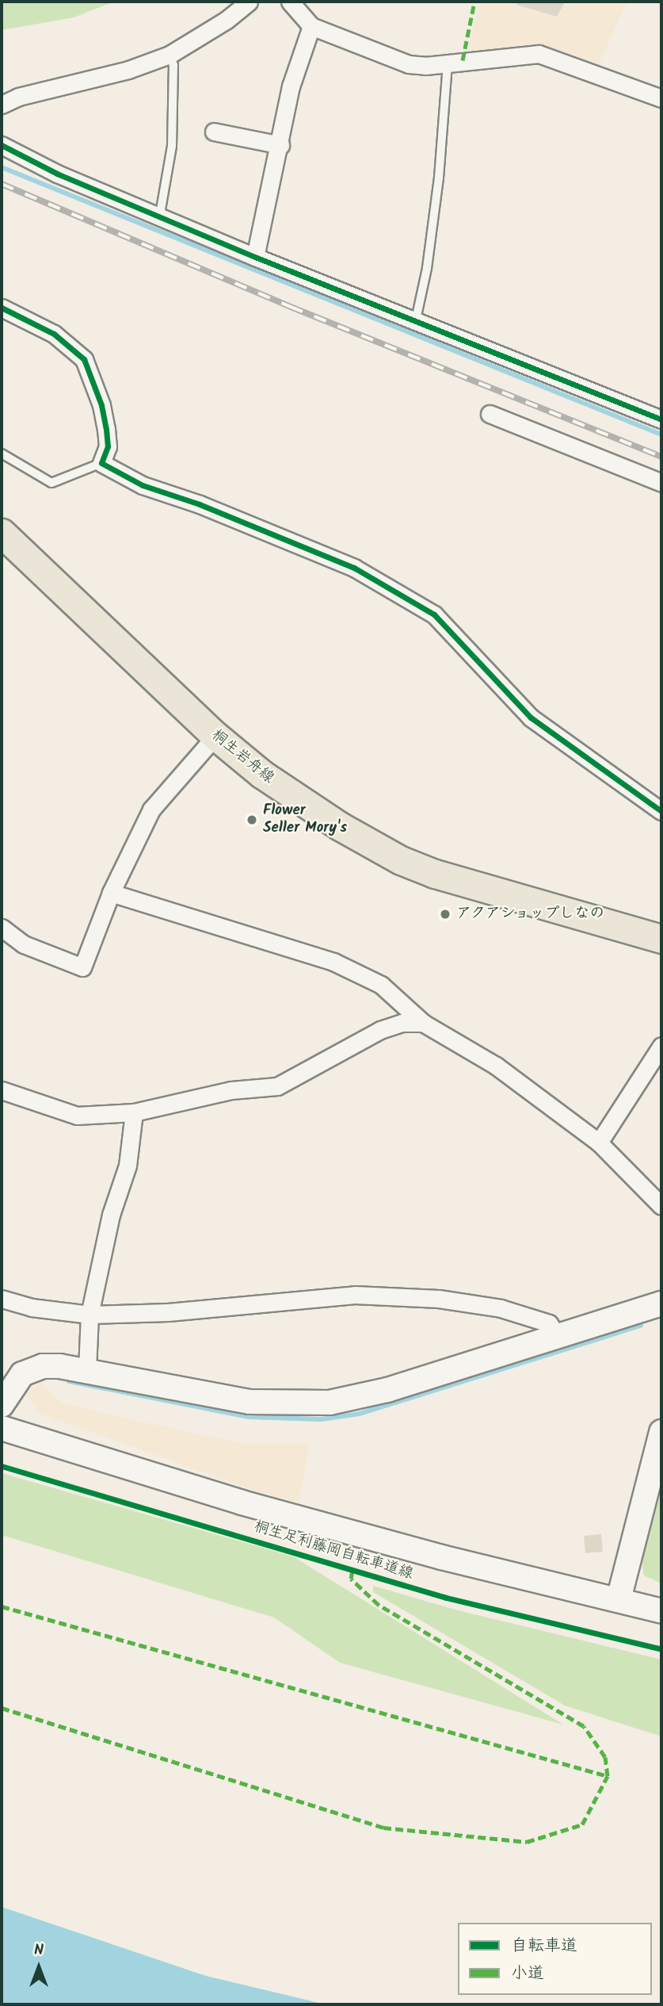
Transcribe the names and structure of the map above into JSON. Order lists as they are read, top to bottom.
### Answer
{
  "streets": {
    "main road": ["桐生岩舟線"],
    "cycle path": ["桐生足利藤岡自転車道線"]
  },
  "places": ["Flower Seller Mory's", "アクアショップしなの"],
  "legend": ["自転車道", "小道"],
  "north": "top"
}
